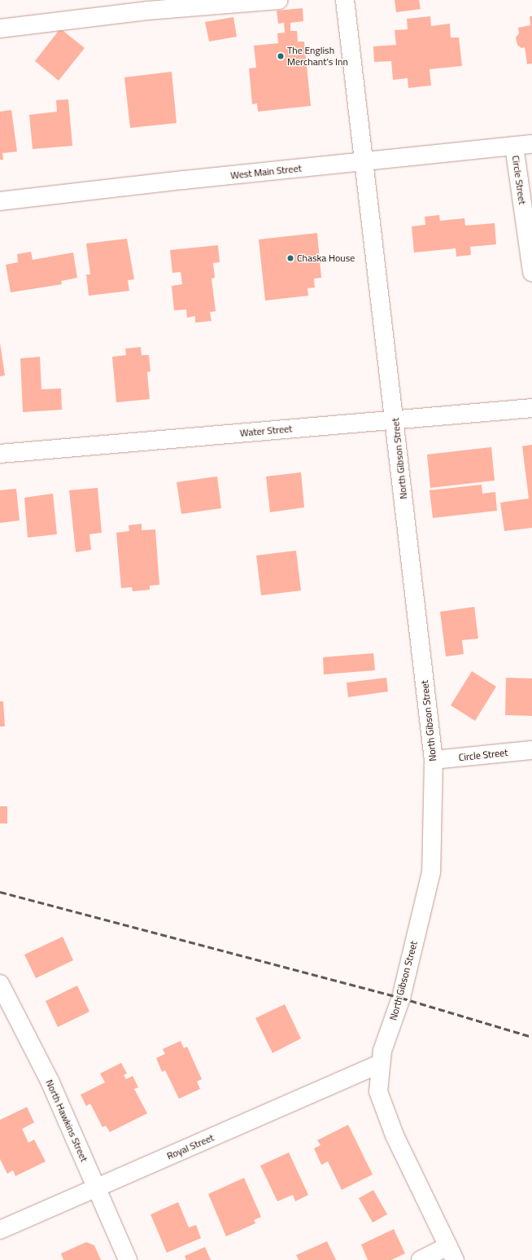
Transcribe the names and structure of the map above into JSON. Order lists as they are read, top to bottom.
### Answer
{
  "streets": {
    "street": [
      "West Main Street",
      "Circle Street",
      "Water Street",
      "North Gibson Street",
      "North Hawkins Street",
      "Royal Street"
    ]
  },
  "crossings": [
    ["West Main Street", "Circle Street"],
    ["West Main Street", "North Gibson Street"],
    ["Circle Street", "North Gibson Street"],
    ["Water Street", "North Gibson Street"],
    ["North Gibson Street", "Royal Street"],
    ["North Hawkins Street", "Royal Street"]
  ],
  "places": ["The English Merchant's Inn", "Chaska House"]
}
